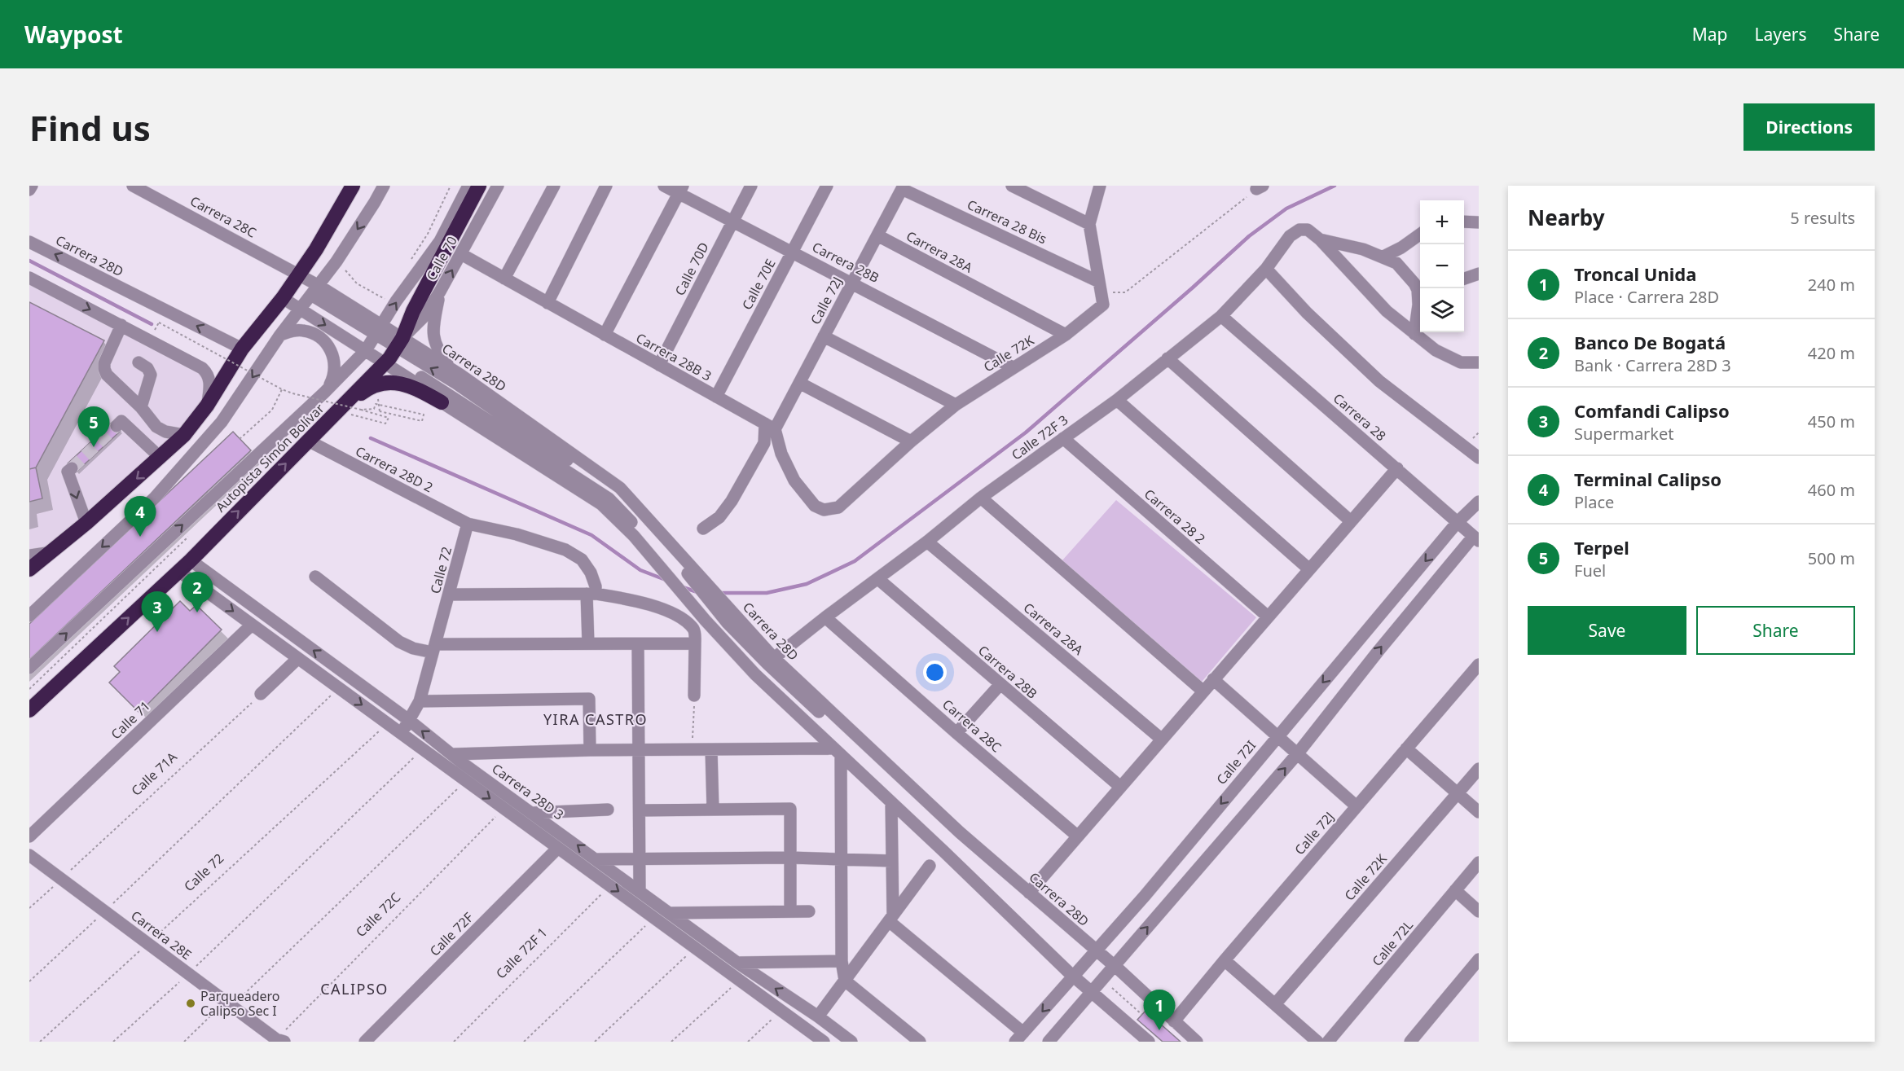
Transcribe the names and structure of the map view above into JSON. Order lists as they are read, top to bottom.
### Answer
{
  "streets": {
    "highway": ["Autopista Simón Bolívar"],
    "street": [
      "Carrera 28C",
      "Carrera 28 Bis",
      "Carrera 28A",
      "Carrera 28D",
      "Calle 70",
      "Carrera 28B",
      "Calle 70D",
      "Calle 70E",
      "Calle 72J",
      "Calle 72K",
      "Carrera 28B 3",
      "Carrera 28",
      "Calle 72F 3",
      "Carrera 28D 2",
      "Carrera 28 2",
      "Calle 72",
      "Calle 71",
      "Calle 72I",
      "Carrera 28D 3",
      "Calle 72F",
      "Carrera 28E",
      "Calle 72L"
    ],
    "path": ["Calle 71A", "Calle 72C", "Calle 72F 1"]
  },
  "crossings": [
    ["Carrera 28C", "Calle 72F 3"],
    ["Carrera 28 Bis", "Calle 72J"],
    ["Carrera 28 Bis", "Calle 72K"],
    ["Carrera 28A", "Calle 72J"],
    ["Carrera 28A", "Calle 72K"],
    ["Carrera 28A", "Calle 72F 3"],
    ["Carrera 28D", "Calle 70"],
    ["Carrera 28D", "Calle 72J"],
    ["Carrera 28D", "Calle 72F 3"],
    ["Carrera 28D", "Autopista Simón Bolívar"],
    ["Carrera 28D", "Calle 72I"],
    ["Calle 70", "Carrera 28B 3"],
    ["Calle 70", "Autopista Simón Bolívar"],
    ["Carrera 28B", "Calle 70D"],
    ["Carrera 28B", "Calle 70E"],
    ["Carrera 28B", "Calle 72J"],
    ["Carrera 28B", "Calle 72K"],
    ["Carrera 28B", "Calle 72F 3"],
    ["Calle 70D", "Carrera 28B 3"],
    ["Calle 70E", "Carrera 28B 3"],
    ["Calle 72J", "Calle 72K"],
    ["Calle 72J", "Carrera 28B 3"],
    ["Calle 72K", "Carrera 28B 3"],
    ["Carrera 28", "Calle 72F 3"],
    ["Carrera 28", "Calle 72I"],
    ["Calle 72F 3", "Carrera 28 2"],
    ["Autopista Simón Bolívar", "Carrera 28D 2"],
    ["Autopista Simón Bolívar", "Carrera 28D 3"],
    ["Carrera 28D 2", "Calle 72"],
    ["Calle 72", "Carrera 28D 3"],
    ["Calle 72", "Carrera 28E"],
    ["Calle 71", "Carrera 28D 3"],
    ["Calle 71A", "Carrera 28E"],
    ["Carrera 28D 3", "Calle 72C"],
    ["Carrera 28D 3", "Calle 72F"],
    ["Carrera 28D 3", "Calle 72F 1"],
    ["Calle 72C", "Carrera 28E"]
  ],
  "districts": ["YIRA CASTRO", "CALIPSO"],
  "places": ["Parqueadero Calipso Sec I"],
  "page": {
    "header": "Waypost",
    "nav": ["Map", "Layers", "Share"],
    "buttons": [
      "Directions",
      ["Save", "Share"]
    ],
    "title": "Find us",
    "heading": ["Nearby", "5 results"],
    "map_buttons": ["+", "−"],
    "list": [
      {
        "mark": "1",
        "name": "Troncal Unida",
        "note": "Place · Carrera 28D",
        "value": "240 m"
      },
      {
        "mark": "2",
        "name": "Banco De Bogatá",
        "note": "Bank · Carrera 28D 3",
        "value": "420 m"
      },
      {
        "mark": "3",
        "name": "Comfandi Calipso",
        "note": "Supermarket",
        "value": "450 m"
      },
      {
        "mark": "4",
        "name": "Terminal Calipso",
        "note": "Place",
        "value": "460 m"
      },
      {
        "mark": "5",
        "name": "Terpel",
        "note": "Fuel",
        "value": "500 m"
      }
    ],
    "pins": [
      "5",
      "4",
      "2",
      "3",
      "1"
    ]
  }
}
